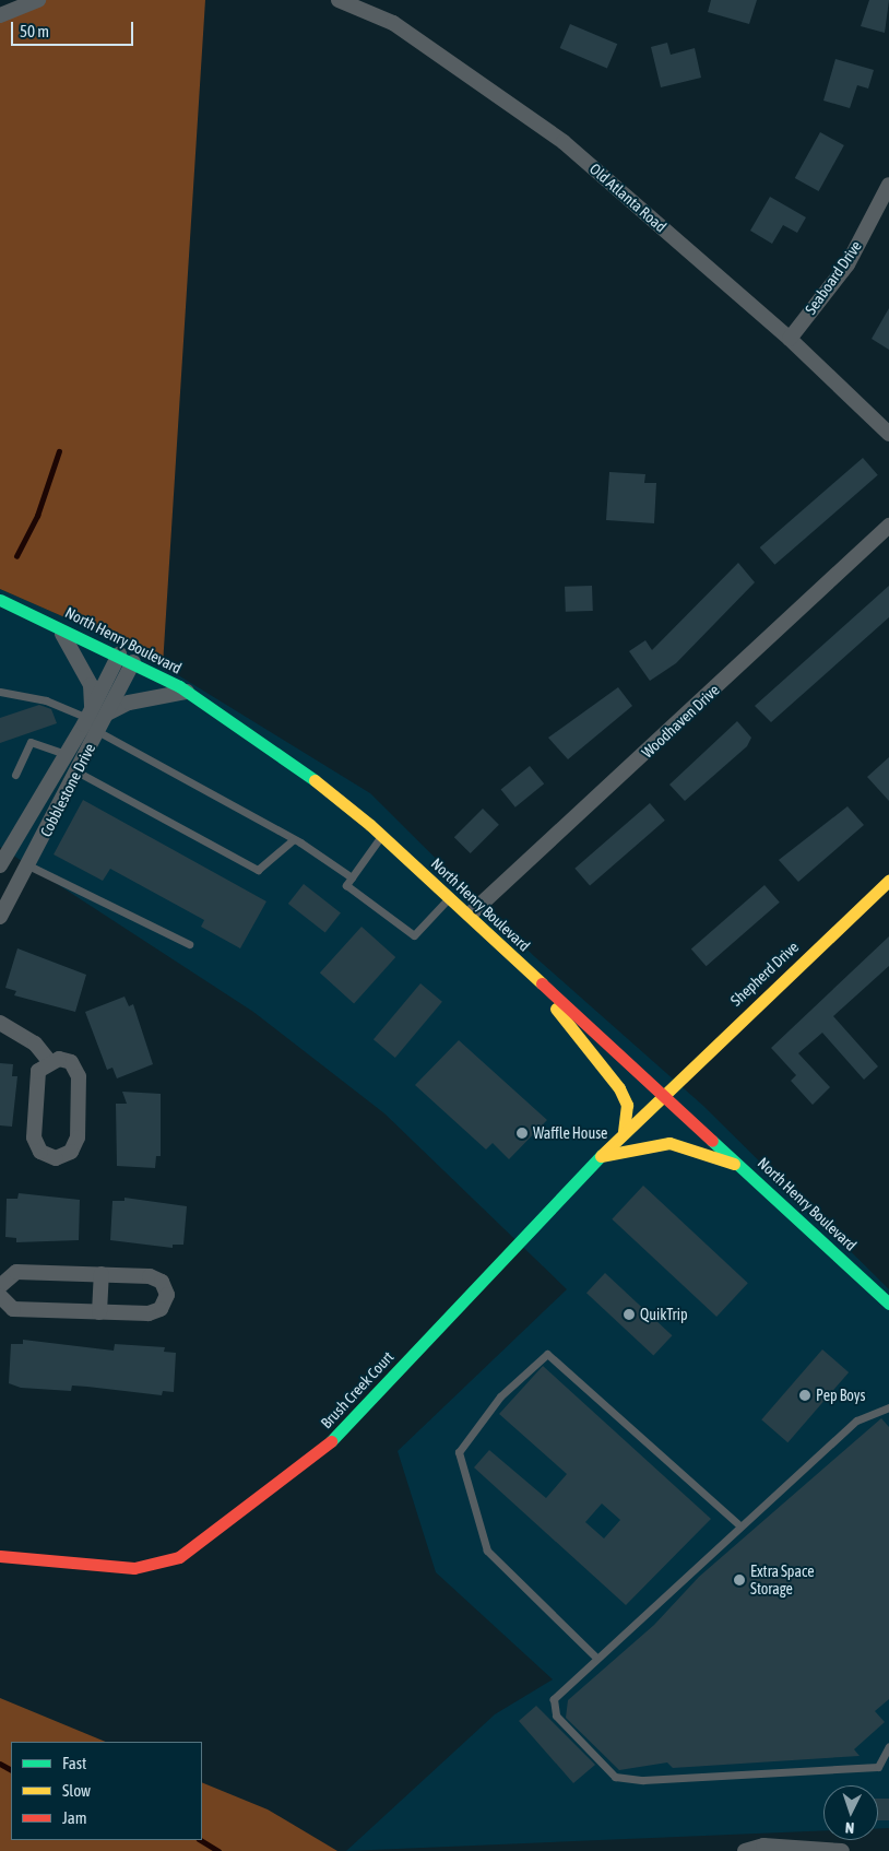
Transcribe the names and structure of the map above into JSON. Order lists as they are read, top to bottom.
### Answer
{
  "streets": {
    "main road": ["North Henry Boulevard", "Shepherd Drive", "Brush Creek Court"],
    "street": [
      "Old Atlanta Road",
      "Seaboard Drive",
      "Woodhaven Drive",
      "Cobblestone Drive"
    ]
  },
  "crossings": [
    ["Old Atlanta Road", "Seaboard Drive"],
    ["North Henry Boulevard", "Woodhaven Drive"],
    ["North Henry Boulevard", "Cobblestone Drive"],
    ["North Henry Boulevard", "Shepherd Drive"],
    ["North Henry Boulevard", "Brush Creek Court"],
    ["Shepherd Drive", "Brush Creek Court"]
  ],
  "places": [
    "Waffle House",
    "QuikTrip",
    "Pep Boys",
    "Extra Space Storage"
  ],
  "legend": ["Fast", "Slow", "Jam"],
  "scale_bar": "50 m",
  "north": "bottom"
}
